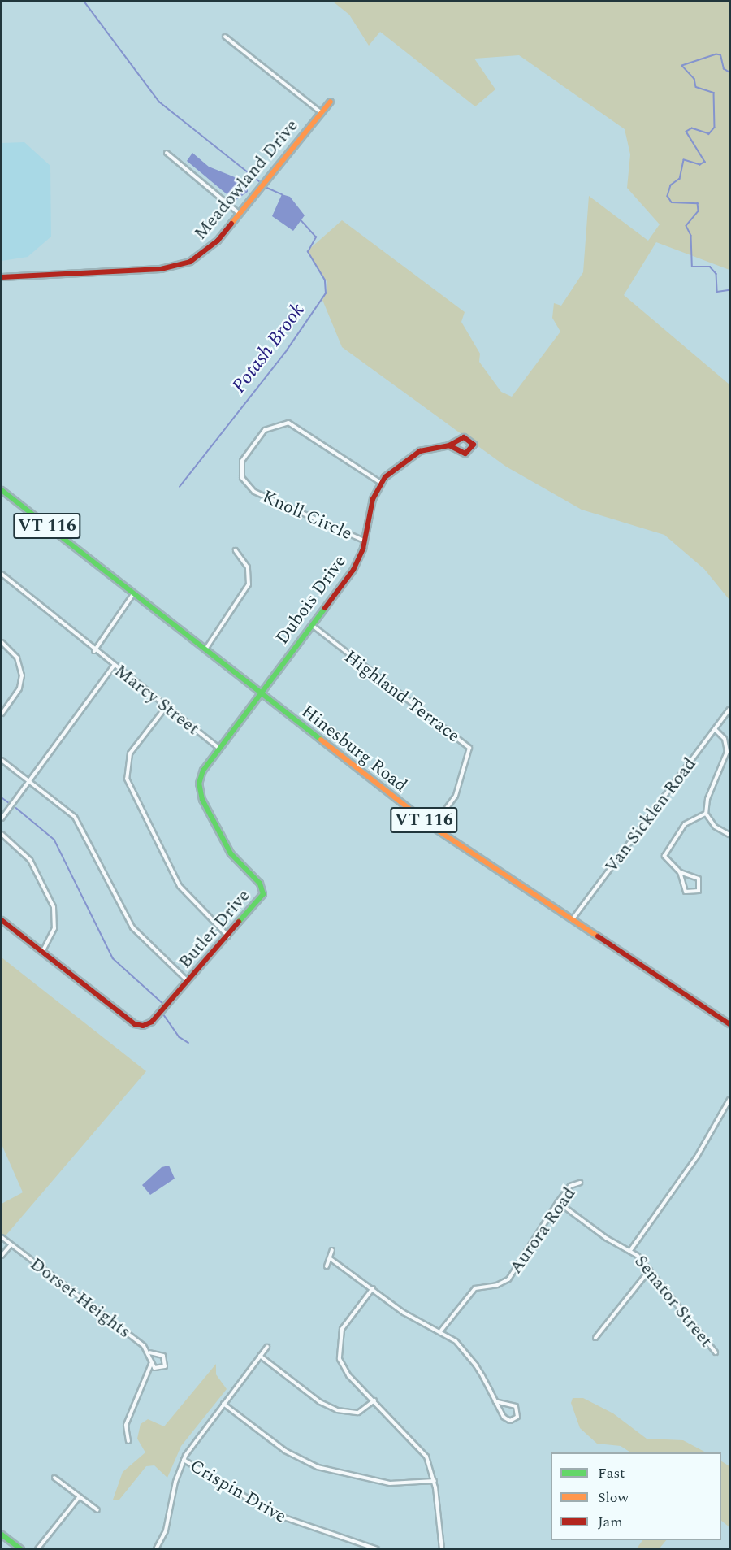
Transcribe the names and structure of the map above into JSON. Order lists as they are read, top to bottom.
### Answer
{
  "streets": {
    "street": [
      "Meadowland Drive",
      "Knoll Circle",
      "VT 116",
      "Dubois Drive",
      "Highland Terrace",
      "Marcy Street",
      "Hinesburg Road",
      "Van Sicklen Road",
      "Butler Drive",
      "Aurora Road",
      "Dorset Heights",
      "Senator Street",
      "Crispin Drive"
    ]
  },
  "crossings": [
    ["Knoll Circle", "Dubois Drive"],
    ["Dubois Drive", "Highland Terrace"],
    ["Dubois Drive", "Hinesburg Road"],
    ["Dubois Drive", "Butler Drive"],
    ["Highland Terrace", "Hinesburg Road"],
    ["Marcy Street", "Butler Drive"],
    ["Hinesburg Road", "Van Sicklen Road"],
    ["Hinesburg Road", "Butler Drive"],
    ["Aurora Road", "Senator Street"]
  ],
  "water": ["Potash Brook"],
  "legend": ["Fast", "Slow", "Jam"]
}
